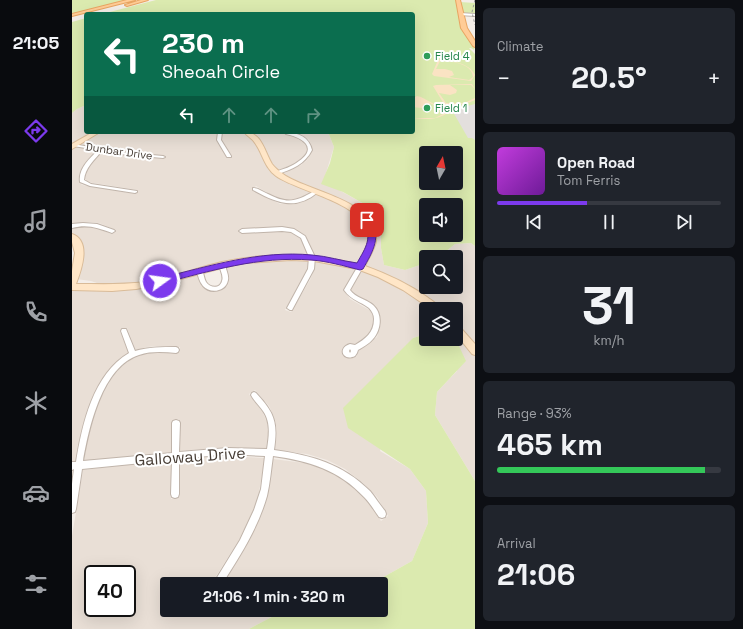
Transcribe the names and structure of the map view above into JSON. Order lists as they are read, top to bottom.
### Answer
{
  "streets": {
    "street": ["Dunbar Drive", "Galloway Drive"]
  },
  "places": ["Field 4", "Field 1"],
  "north": "top",
  "page": {
    "tabs": "21:05",
    "tile": [
      "Climate",
      ["31", "km/h"],
      ["Range · 93%", "465 km"],
      ["Arrival", "21:06"]
    ],
    "turn": ["230 m", "Sheoah Circle"],
    "heat": ["−", "20.5°", "+"],
    "song": ["Open Road", "Tom Ferris"],
    "limit": "40",
    "trip": "21:06 · 1 min · 320 m"
  }
}
